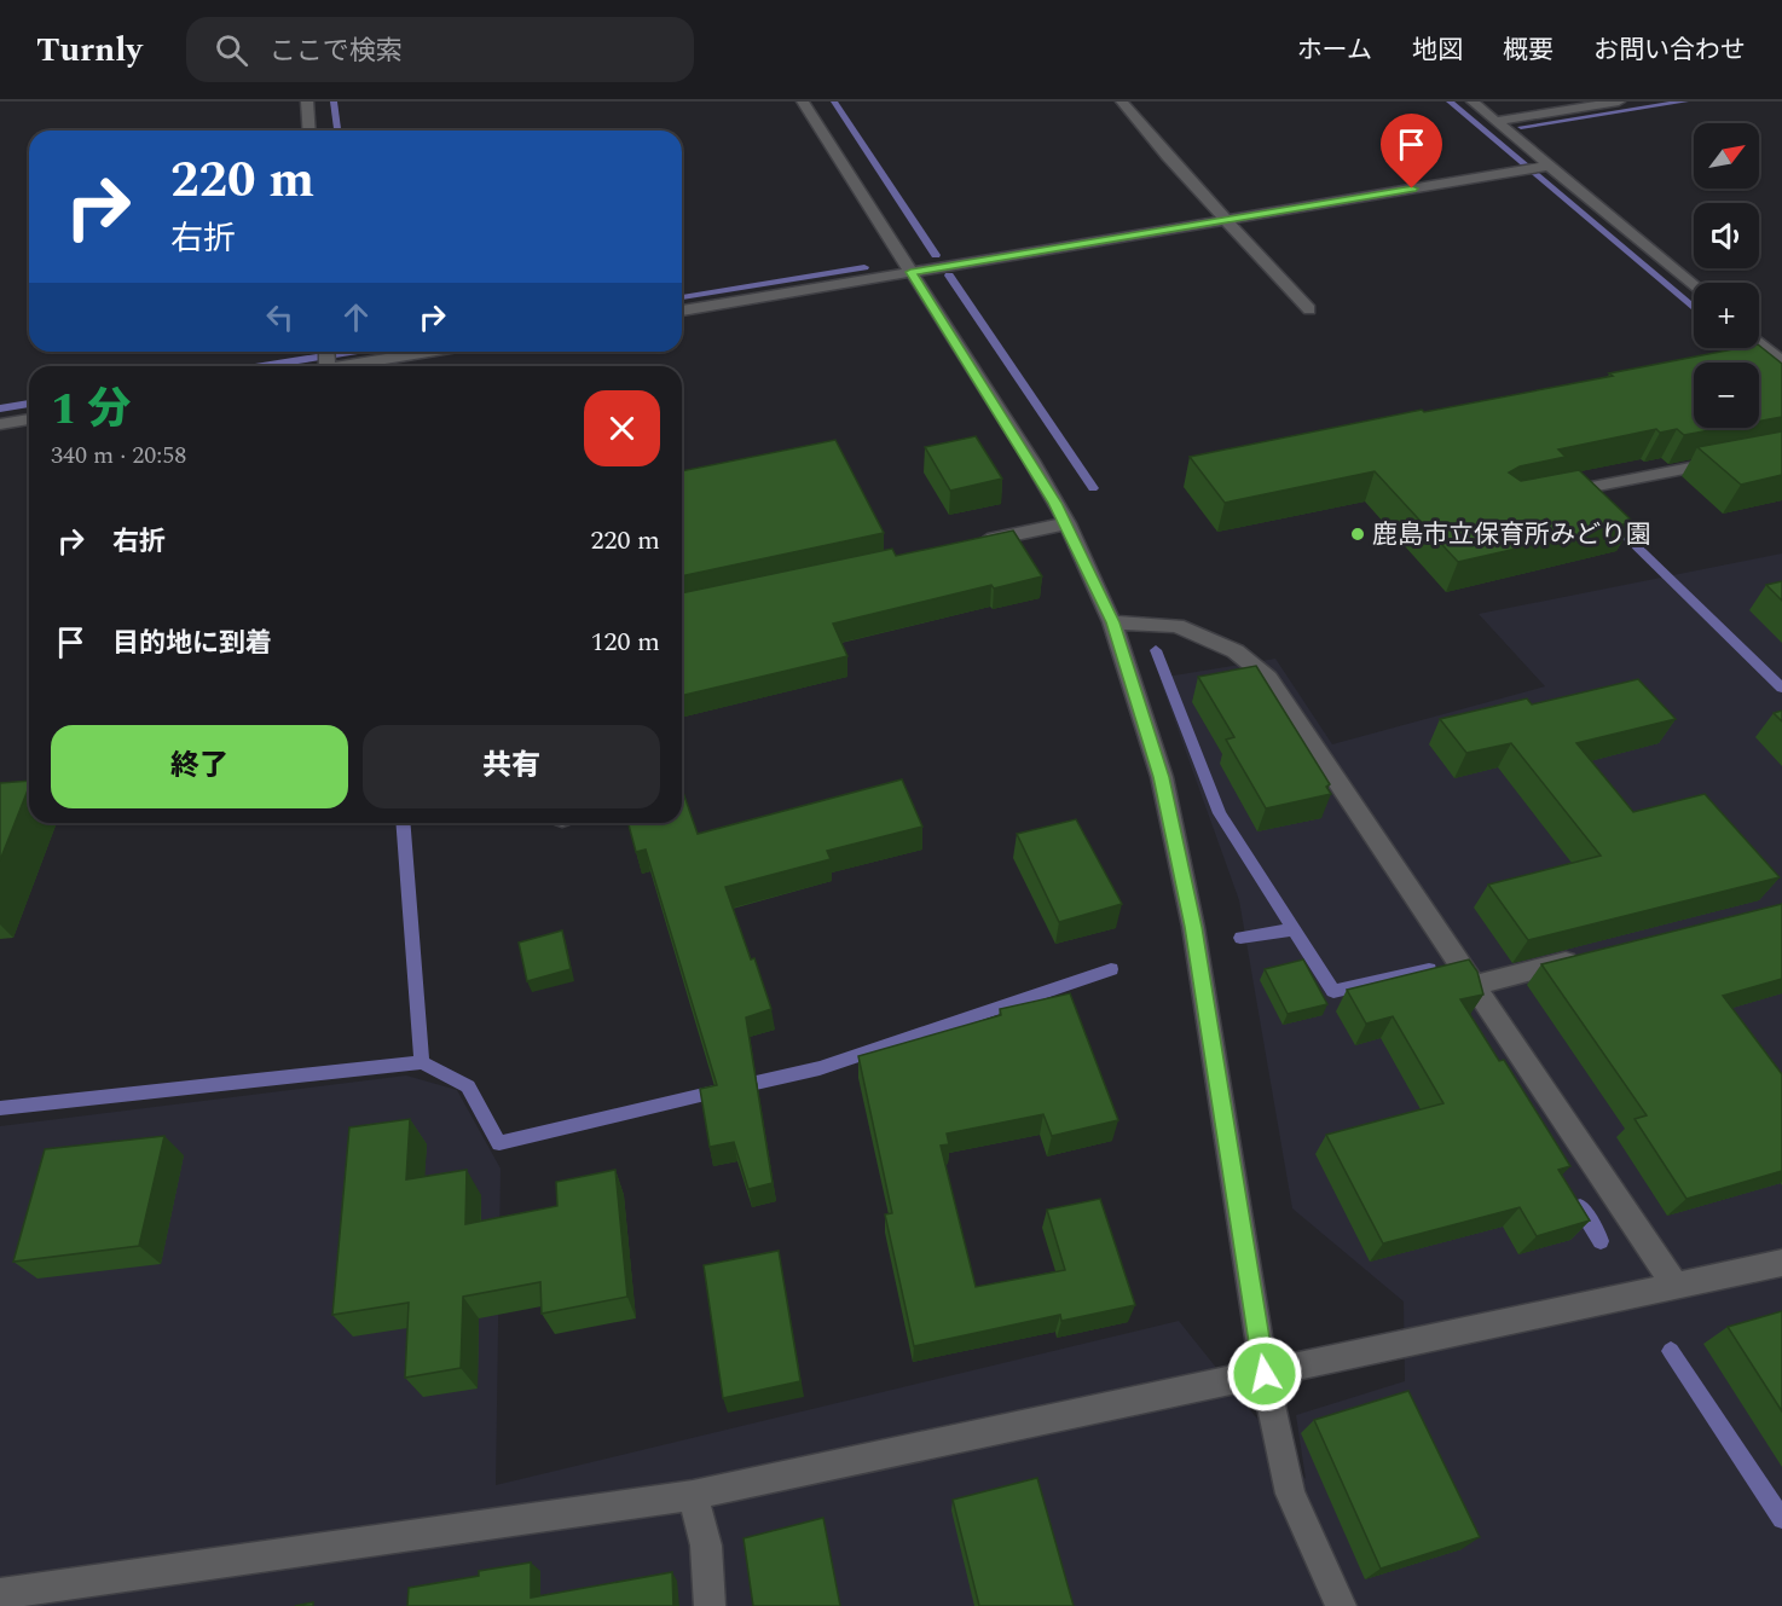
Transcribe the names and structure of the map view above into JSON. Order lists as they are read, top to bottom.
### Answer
{
  "places": ["鹿島市立保育所みどり園"],
  "north": "top right",
  "page": {
    "header": "Turnly",
    "search": "ここで検索",
    "nav": [
      "ホーム",
      "地図",
      "概要",
      "お問い合わせ"
    ],
    "map_buttons": ["+", "−"],
    "turn": ["220 m", "右折"],
    "heading": ["1 分", "340 m · 20:58"],
    "list": [
      {
        "name": "右折",
        "value": "220 m"
      },
      {
        "name": "目的地に到着",
        "value": "120 m"
      }
    ],
    "buttons": ["終了", "共有"]
  }
}
